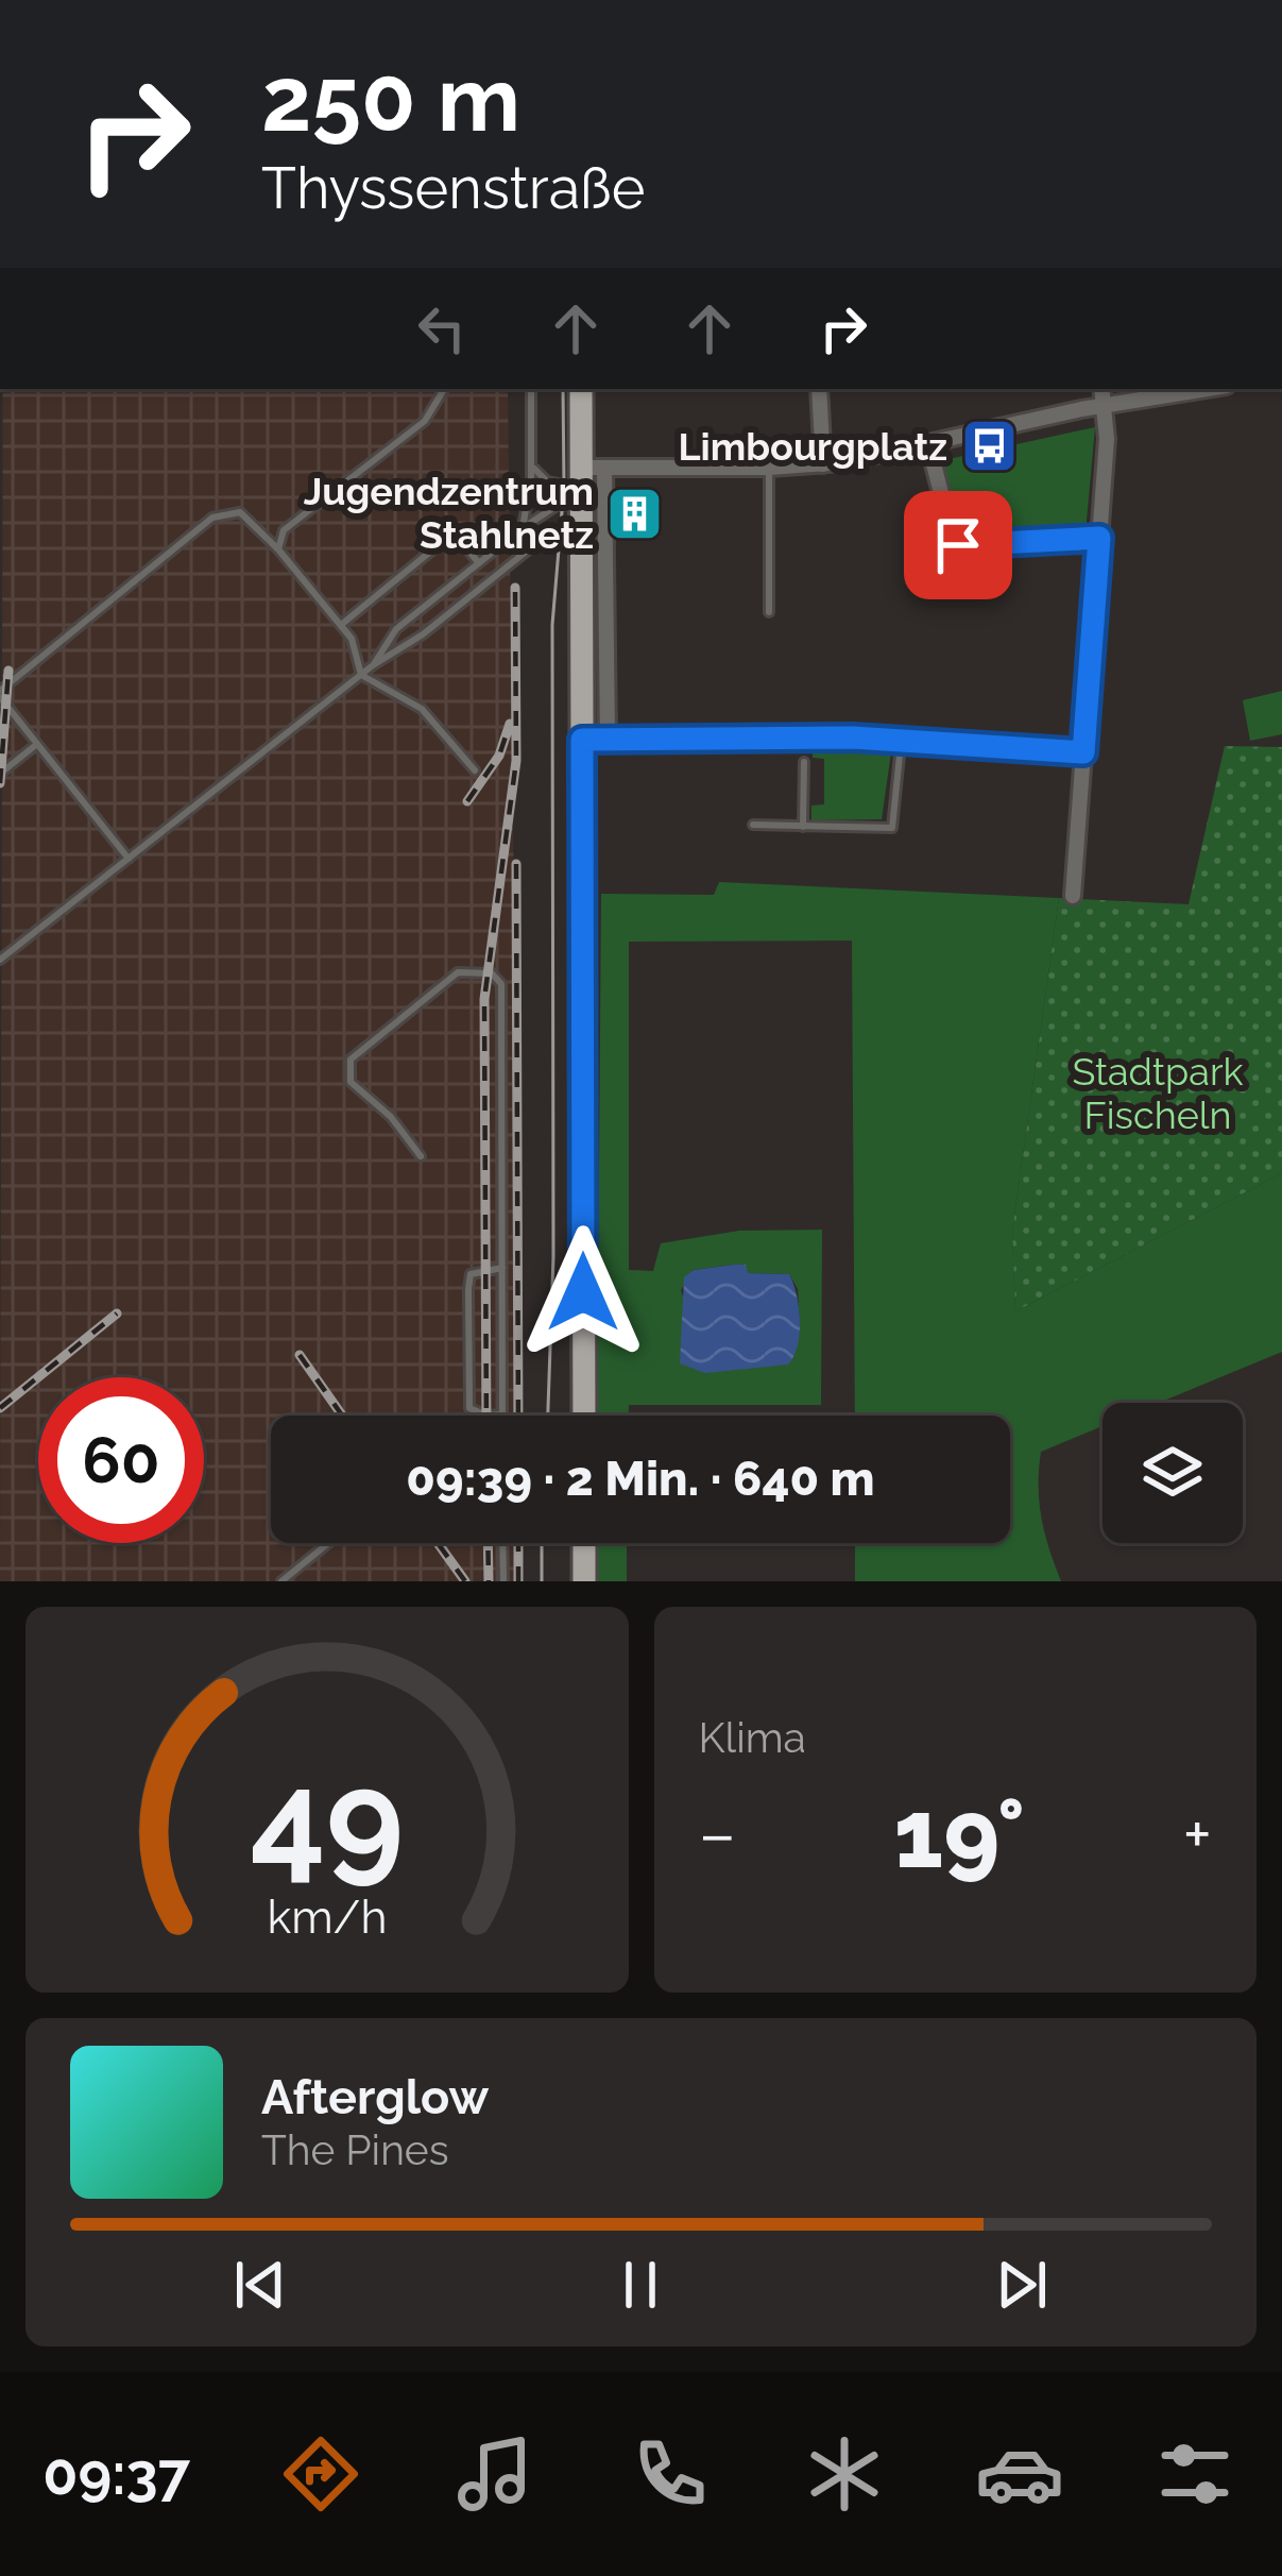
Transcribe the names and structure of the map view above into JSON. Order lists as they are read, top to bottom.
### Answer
{
  "parks": ["Stadtpark Fischeln"],
  "places": {
    "bus stop": ["Limbourgplatz"],
    "building": ["Jugendzentrum Stahlnetz"]
  },
  "page": {
    "turn": ["250 m", "Thyssenstraße"],
    "limit": "60",
    "trip": "09:39 · 2 Min. · 640 m",
    "tile": "Klima",
    "heat": ["−", "19°", "+"],
    "song": ["Afterglow", "The Pines"],
    "tabs": "09:37",
    "gauge": ["49", "km/h"]
  }
}
